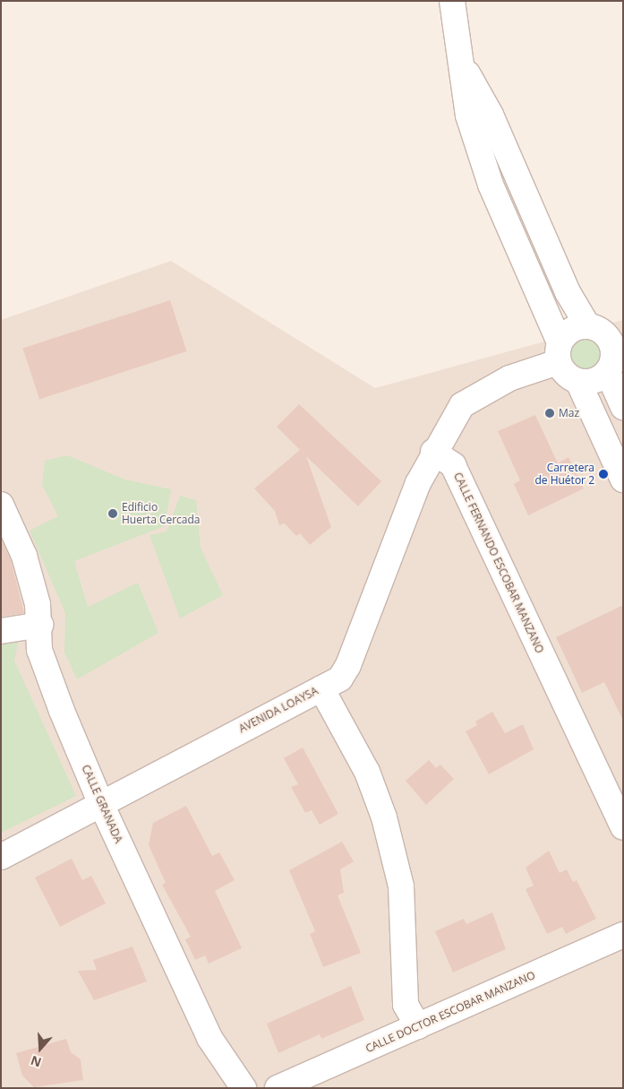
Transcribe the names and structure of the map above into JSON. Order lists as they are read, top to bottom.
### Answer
{
  "streets": {
    "street": [
      "CALLE FERNANDO ESCOBAR MANZANO",
      "AVENIDA LOAYSA",
      "CALLE GRANADA",
      "CALLE DOCTOR ESCOBAR MANZANO"
    ]
  },
  "crossings": [
    ["CALLE FERNANDO ESCOBAR MANZANO", "AVENIDA LOAYSA"],
    ["AVENIDA LOAYSA", "CALLE GRANADA"]
  ],
  "places": ["Maz", "Carretera de Huétor 2", "Edificio Huerta Cercada"],
  "north": "bottom"
}
